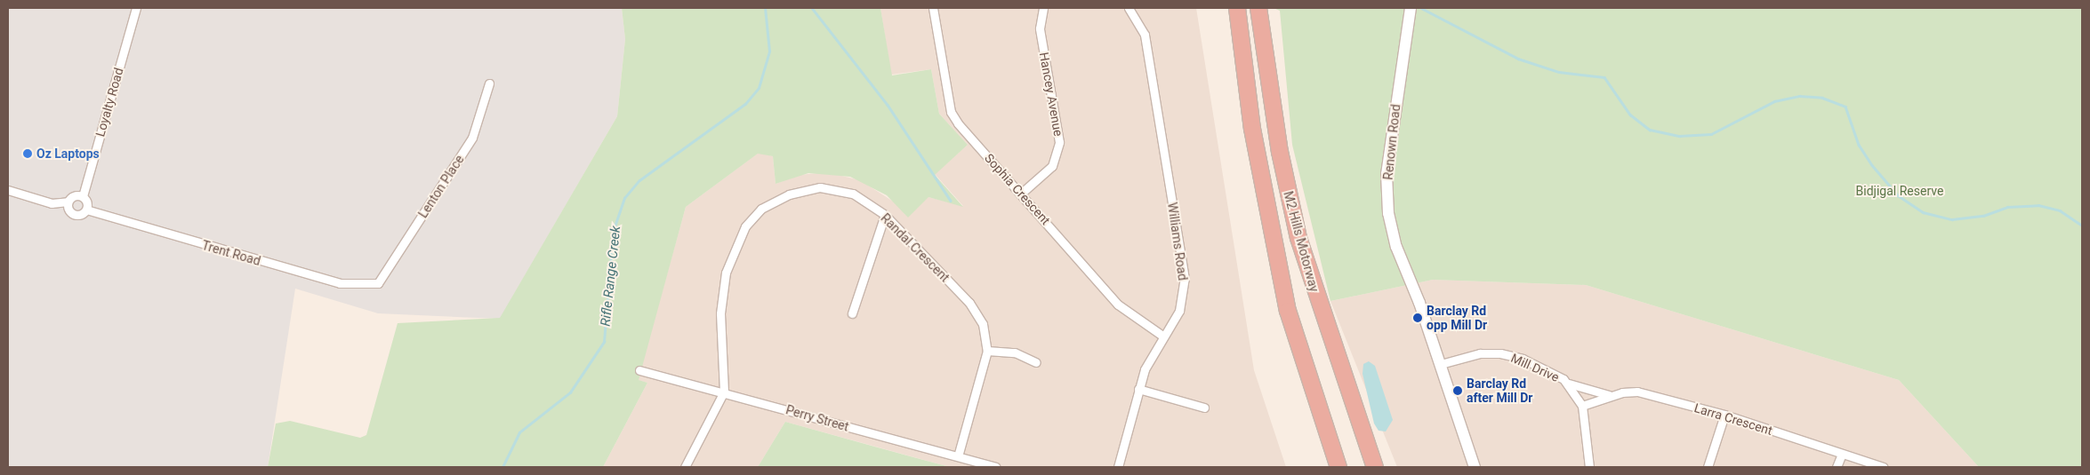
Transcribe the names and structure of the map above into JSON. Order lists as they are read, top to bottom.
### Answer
{
  "streets": {
    "highway": ["M2 Hills Motorway"],
    "main road": ["Renown Road"],
    "street": [
      "Hancey Avenue",
      "Loyalty Road",
      "Lenton Place",
      "Sophia Crescent",
      "Williams Road",
      "Randal Crescent",
      "Trent Road",
      "Mill Drive",
      "Perry Street",
      "Larra Crescent"
    ]
  },
  "crossings": [
    ["Hancey Avenue", "Sophia Crescent"],
    ["Renown Road", "Mill Drive"],
    ["Lenton Place", "Trent Road"],
    ["Sophia Crescent", "Williams Road"],
    ["Randal Crescent", "Perry Street"],
    ["Mill Drive", "Larra Crescent"]
  ],
  "water": ["Rifle Range Creek"],
  "parks": ["Bidjigal Reserve"],
  "places": ["Oz Laptops", "Barclay Rd opp Mill Dr", "Barclay Rd after Mill Dr"]
}
